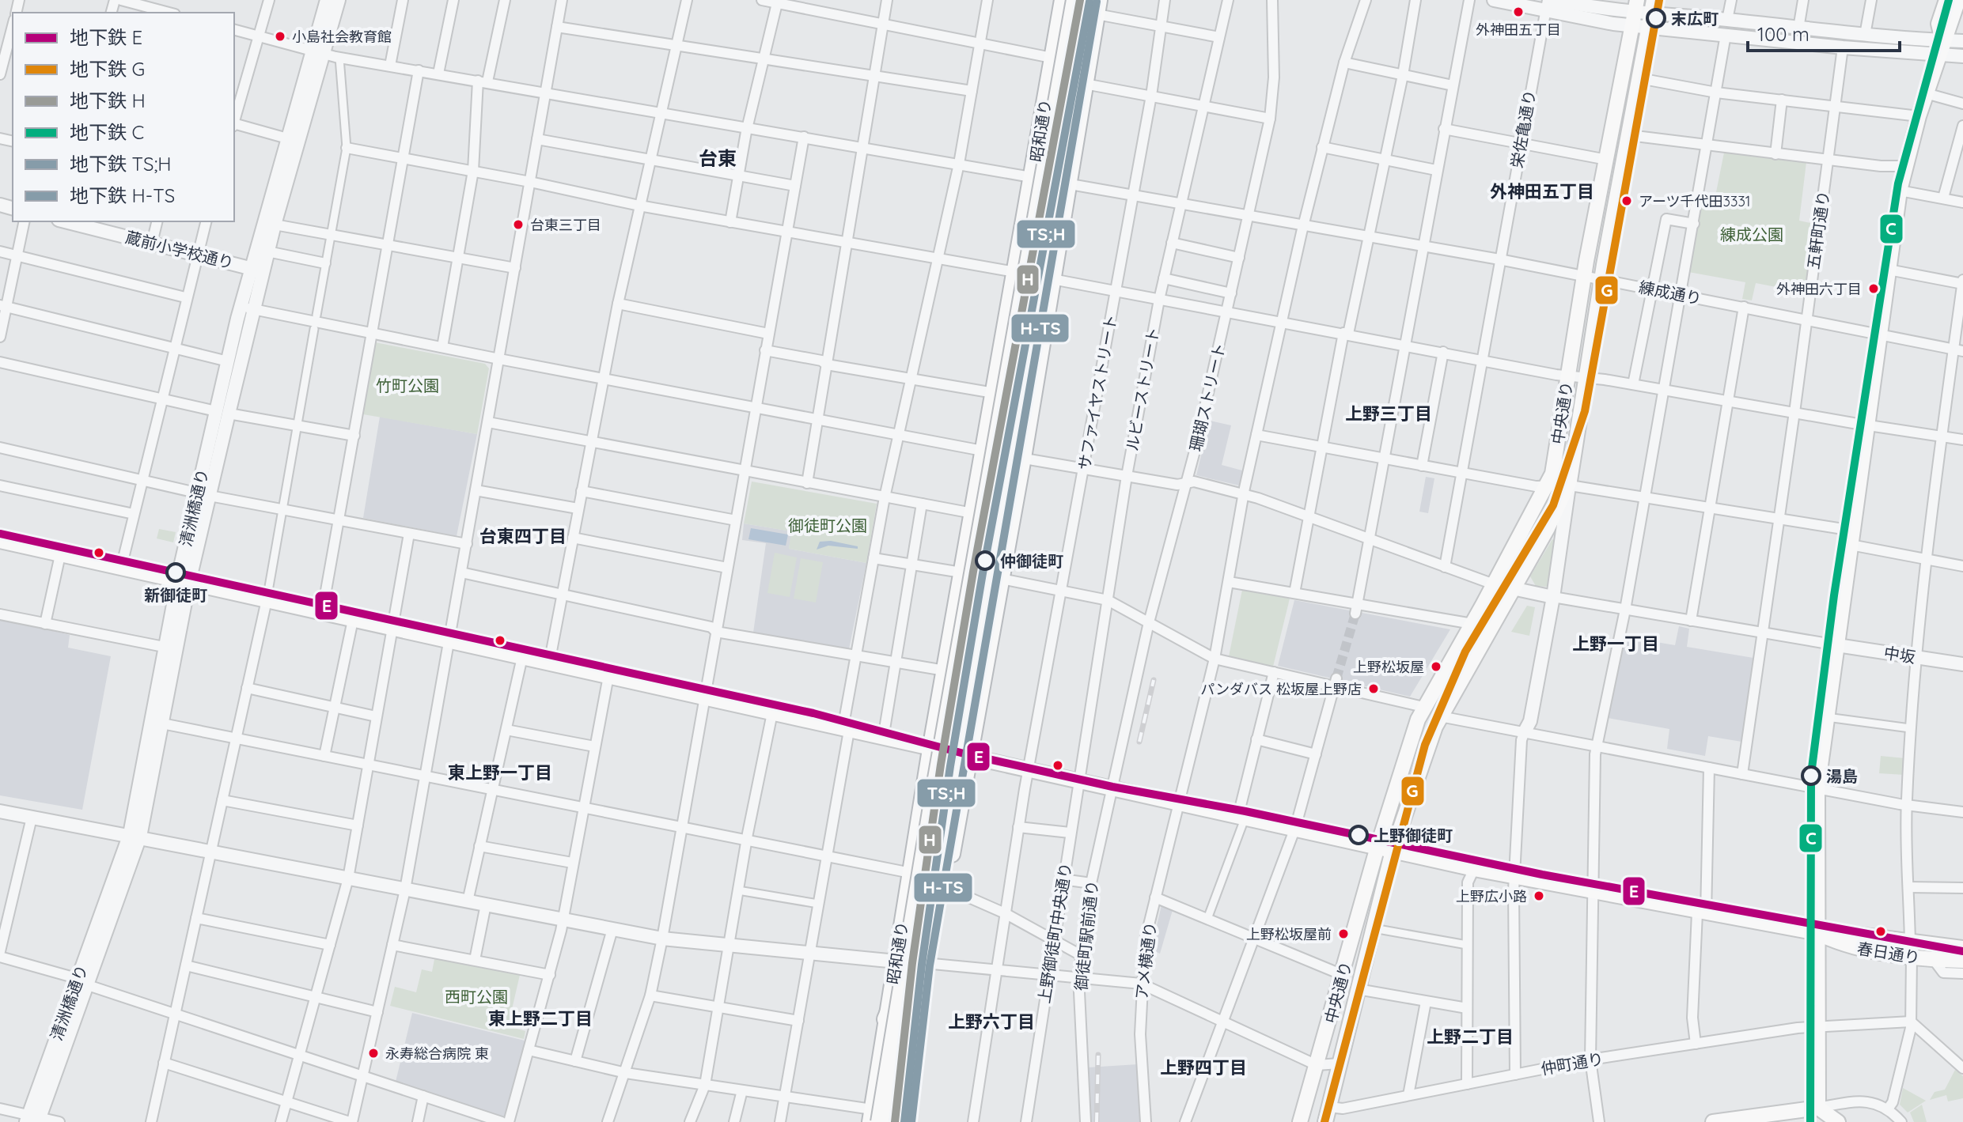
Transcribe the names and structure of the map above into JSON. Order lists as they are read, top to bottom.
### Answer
{
  "streets": {
    "highway": ["昭和通り"],
    "main road": ["中央通り", "春日通り"],
    "street": [
      "栄佐亀通り",
      "五軒町通り",
      "蔵前小学校通り",
      "練成通り",
      "ルビーストリート",
      "サファイヤストリート",
      "珊瑚ストリート",
      "清洲橋通り",
      "中坂",
      "上野御徒町中央通り",
      "御徒町駅前通り",
      "アメ横通り",
      "仲町通り"
    ]
  },
  "crossings": [
    ["栄佐亀通り", "練成通り"],
    ["昭和通り", "練成通り"],
    ["昭和通り", "春日通り"],
    ["五軒町通り", "練成通り"],
    ["蔵前小学校通り", "清洲橋通り"],
    ["練成通り", "ルビーストリート"],
    ["練成通り", "サファイヤストリート"],
    ["練成通り", "珊瑚ストリート"],
    ["練成通り", "中央通り"],
    ["練成通り", "清洲橋通り"],
    ["練成通り", "アメ横通り"],
    ["ルビーストリート", "上野御徒町中央通り"],
    ["ルビーストリート", "春日通り"],
    ["サファイヤストリート", "春日通り"],
    ["珊瑚ストリート", "御徒町駅前通り"],
    ["珊瑚ストリート", "春日通り"],
    ["中央通り", "春日通り"],
    ["中央通り", "仲町通り"],
    ["清洲橋通り", "春日通り"],
    ["上野御徒町中央通り", "春日通り"],
    ["御徒町駅前通り", "春日通り"],
    ["春日通り", "アメ横通り"]
  ],
  "districts": [
    "台東",
    "外神田五丁目",
    "上野三丁目",
    "台東四丁目",
    "上野一丁目",
    "東上野一丁目",
    "東上野二丁目",
    "上野六丁目",
    "上野二丁目",
    "上野四丁目"
  ],
  "parks": [
    "練成公園",
    "竹町公園",
    "御徒町公園",
    "西町公園"
  ],
  "places": [
    "外神田五丁目",
    "末広町",
    "小島社会教育館",
    "アーツ千代田3331",
    "台東三丁目",
    "外神田六丁目",
    "仲御徒町",
    "新御徒町",
    "上野松坂屋",
    "パンダバス 松坂屋上野店",
    "湯島",
    "上野御徒町",
    "上野広小路",
    "上野松坂屋前",
    "永寿総合病院 東"
  ],
  "lines": [
    "metro line G",
    "metro line H",
    "metro line C",
    "metro line TS;H",
    "metro line H-TS",
    "metro line E"
  ],
  "legend": [
    "地下鉄 E",
    "地下鉄 G",
    "地下鉄 H",
    "地下鉄 C",
    "地下鉄 TS;H",
    "地下鉄 H-TS"
  ],
  "scale_bar": "100 m"
}
